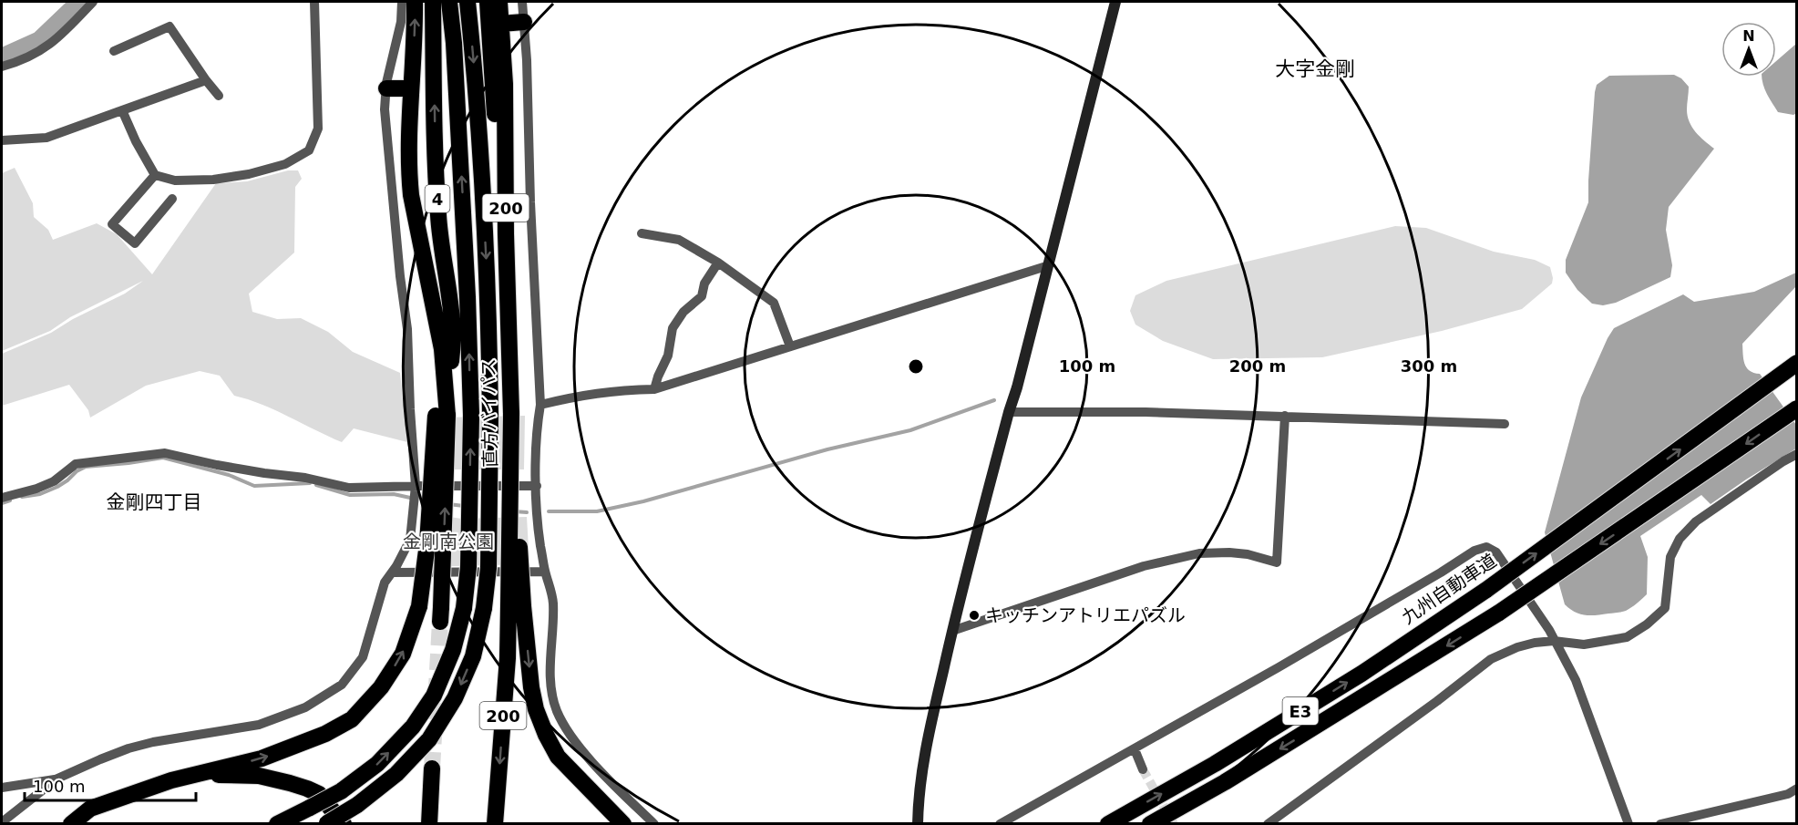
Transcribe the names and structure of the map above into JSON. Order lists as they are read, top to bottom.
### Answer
{
  "streets": {
    "highway": [
      "4",
      "200",
      "直方バイパス",
      "九州自動車道",
      "E3"
    ]
  },
  "crossings": [
    ["200", "直方バイパス"]
  ],
  "districts": ["大字金剛", "金剛四丁目"],
  "parks": ["金剛南公園"],
  "places": ["キッチンアトリエパズル"],
  "scale_bar": "100 m",
  "north": "top",
  "rings": ["100 m", "200 m", "300 m"]
}
